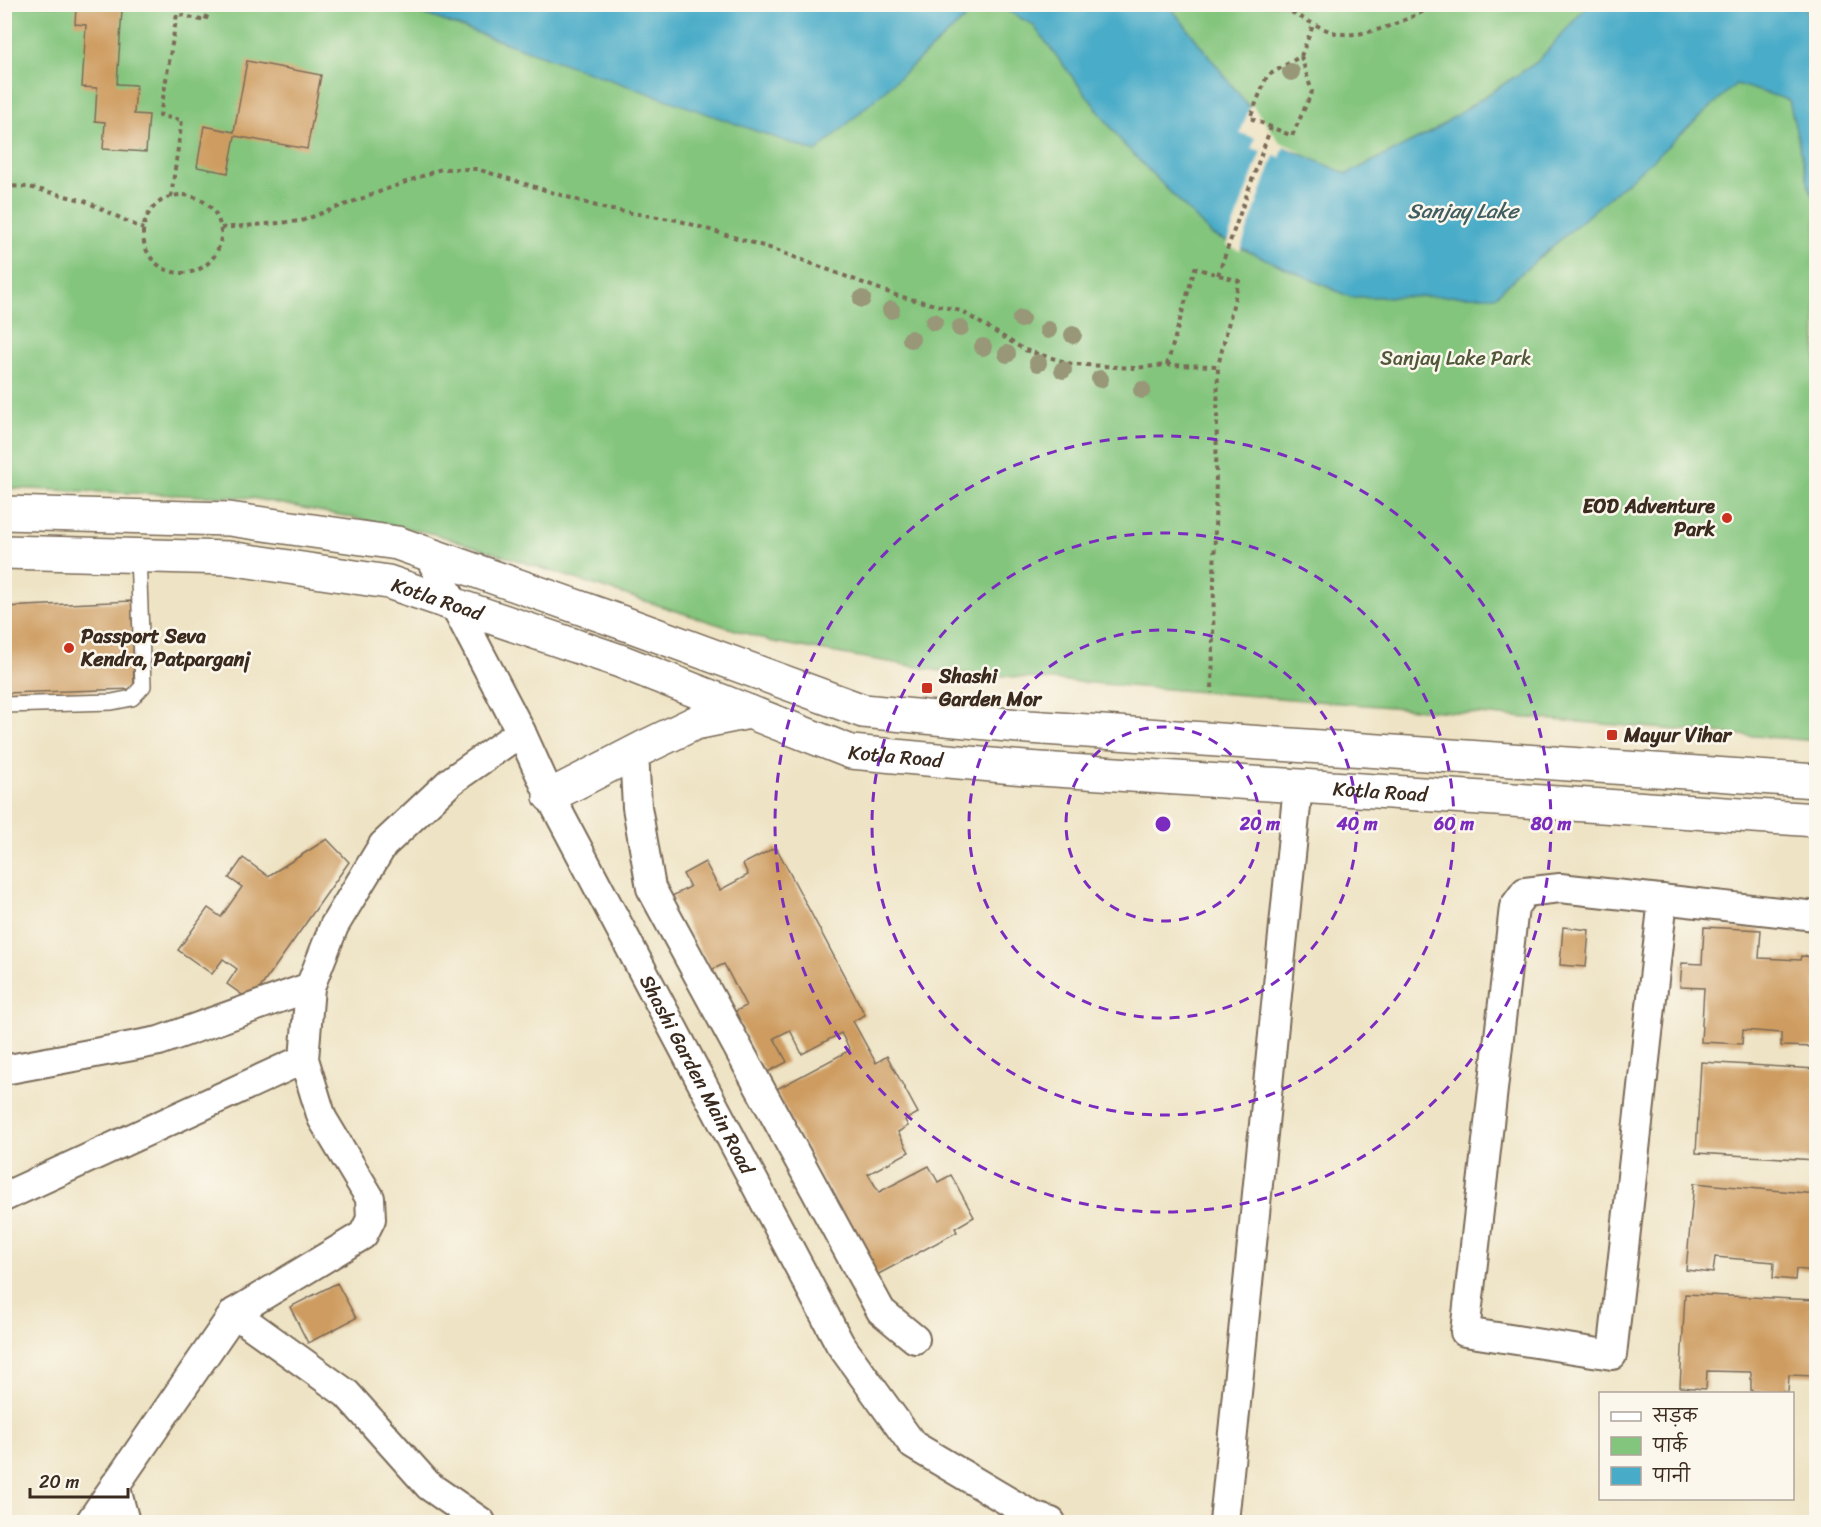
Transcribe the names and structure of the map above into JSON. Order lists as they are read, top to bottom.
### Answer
{
  "streets": {
    "main road": ["Kotla Road"],
    "street": ["Shashi Garden Main Road"]
  },
  "crossings": [
    ["Kotla Road", "Shashi Garden Main Road"]
  ],
  "water": ["Sanjay Lake"],
  "parks": ["Sanjay Lake Park"],
  "places": {
    "other": ["EOD Adventure Park", "Passport Seva Kendra, Patparganj"],
    "transit": ["Shashi Garden Mor", "Mayur Vihar"]
  },
  "legend": ["सड़क", "पार्क", "पानी"],
  "scale_bar": "20 m",
  "rings": [
    "20 m",
    "40 m",
    "60 m",
    "80 m"
  ]
}
